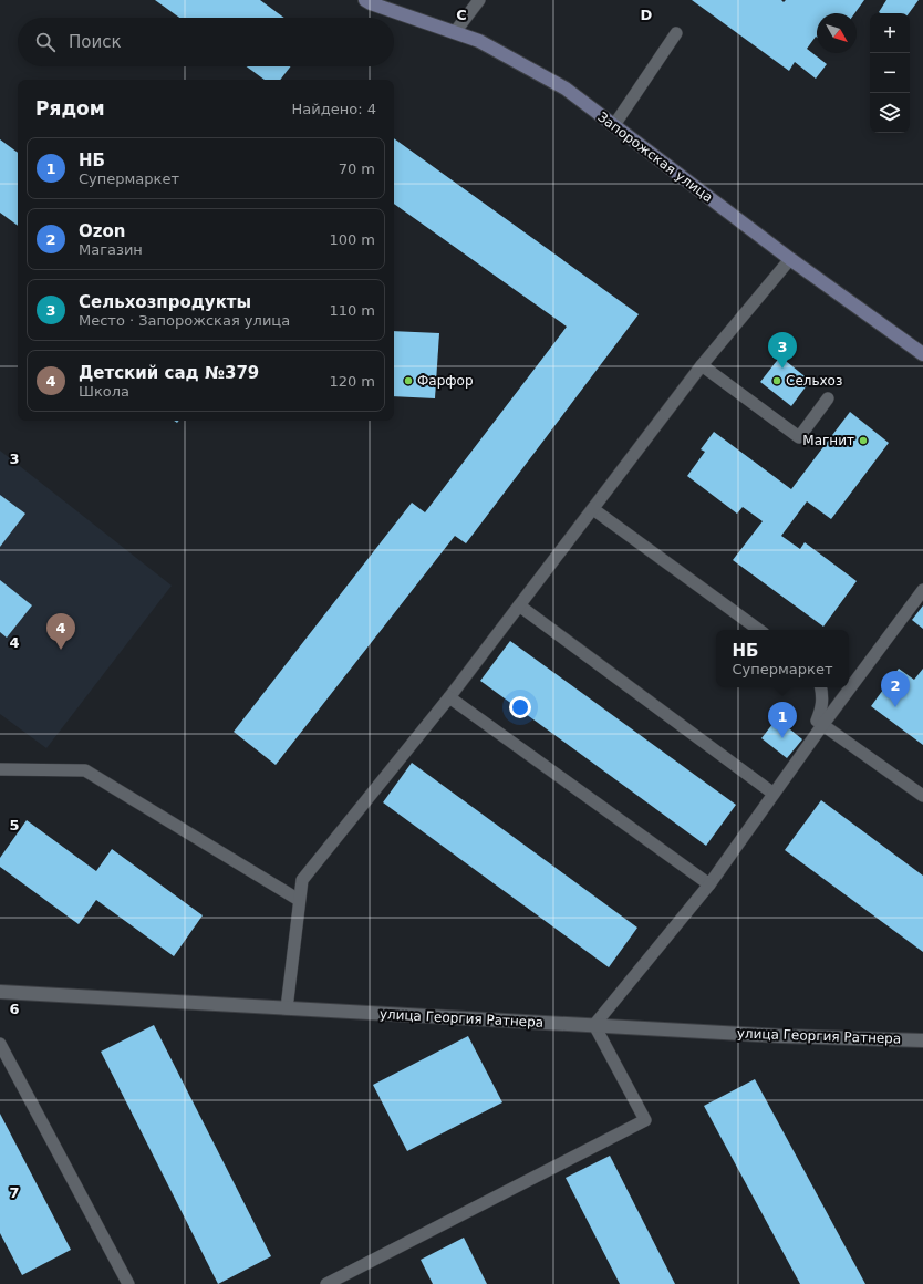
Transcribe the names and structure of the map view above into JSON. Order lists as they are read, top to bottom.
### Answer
{
  "streets": {
    "street": ["Запорожская улица", "улица Георгия Ратнера"]
  },
  "places": ["Фарфор", "Сельхоз", "Магнит"],
  "north": "bottom right",
  "page": {
    "map_buttons": ["+", "−"],
    "search": "Поиск",
    "heading": ["Рядом", "Найдено: 4"],
    "list": [
      {
        "mark": "1",
        "name": "НБ",
        "note": "Супермаркет",
        "value": "70 m"
      },
      {
        "mark": "2",
        "name": "Ozon",
        "note": "Магазин",
        "value": "100 m"
      },
      {
        "mark": "3",
        "name": "Сельхозпродукты",
        "note": "Место · Запорожская улица",
        "value": "110 m"
      },
      {
        "mark": "4",
        "name": "Детский сад №379",
        "note": "Школа",
        "value": "120 m"
      }
    ],
    "pins": [
      "3",
      "4",
      "2",
      "1"
    ],
    "popup": ["НБ", "Супермаркет"]
  },
  "grid": {
    "columns": ["C", "D"],
    "rows": [
      "3",
      "4",
      "5",
      "6",
      "7"
    ]
  }
}
